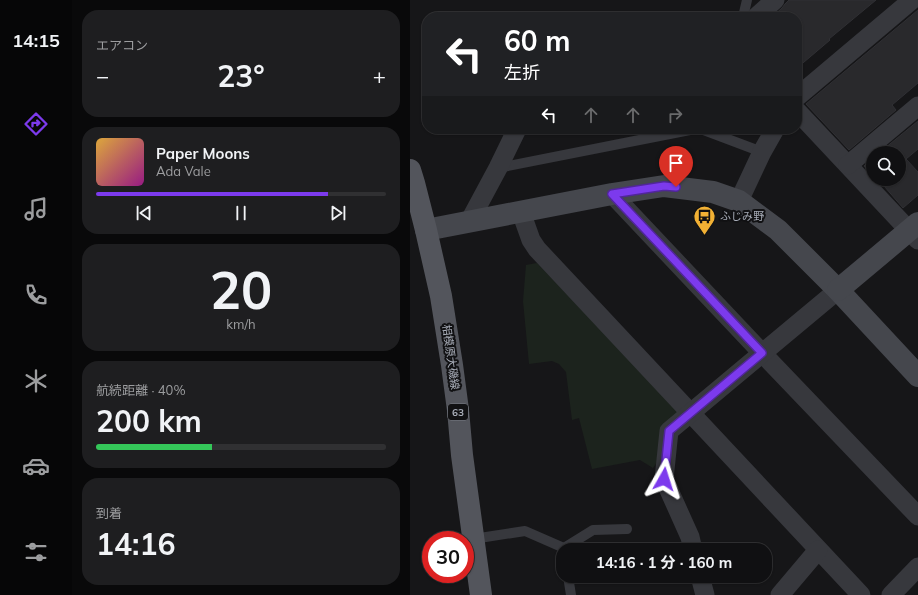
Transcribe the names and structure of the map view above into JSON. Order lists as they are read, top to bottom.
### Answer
{
  "streets": {
    "main road": ["相模原大磯線", "63"]
  },
  "places": {
    "bus stop": ["ふじみ野"]
  },
  "page": {
    "tabs": "14:15",
    "tile": [
      "エアコン",
      ["20", "km/h"],
      ["航続距離 · 40%", "200 km"],
      ["到着", "14:16"]
    ],
    "turn": ["60 m", "左折"],
    "heat": ["−", "23°", "+"],
    "song": ["Paper Moons", "Ada Vale"],
    "limit": "30",
    "trip": "14:16 · 1 分 · 160 m"
  }
}
